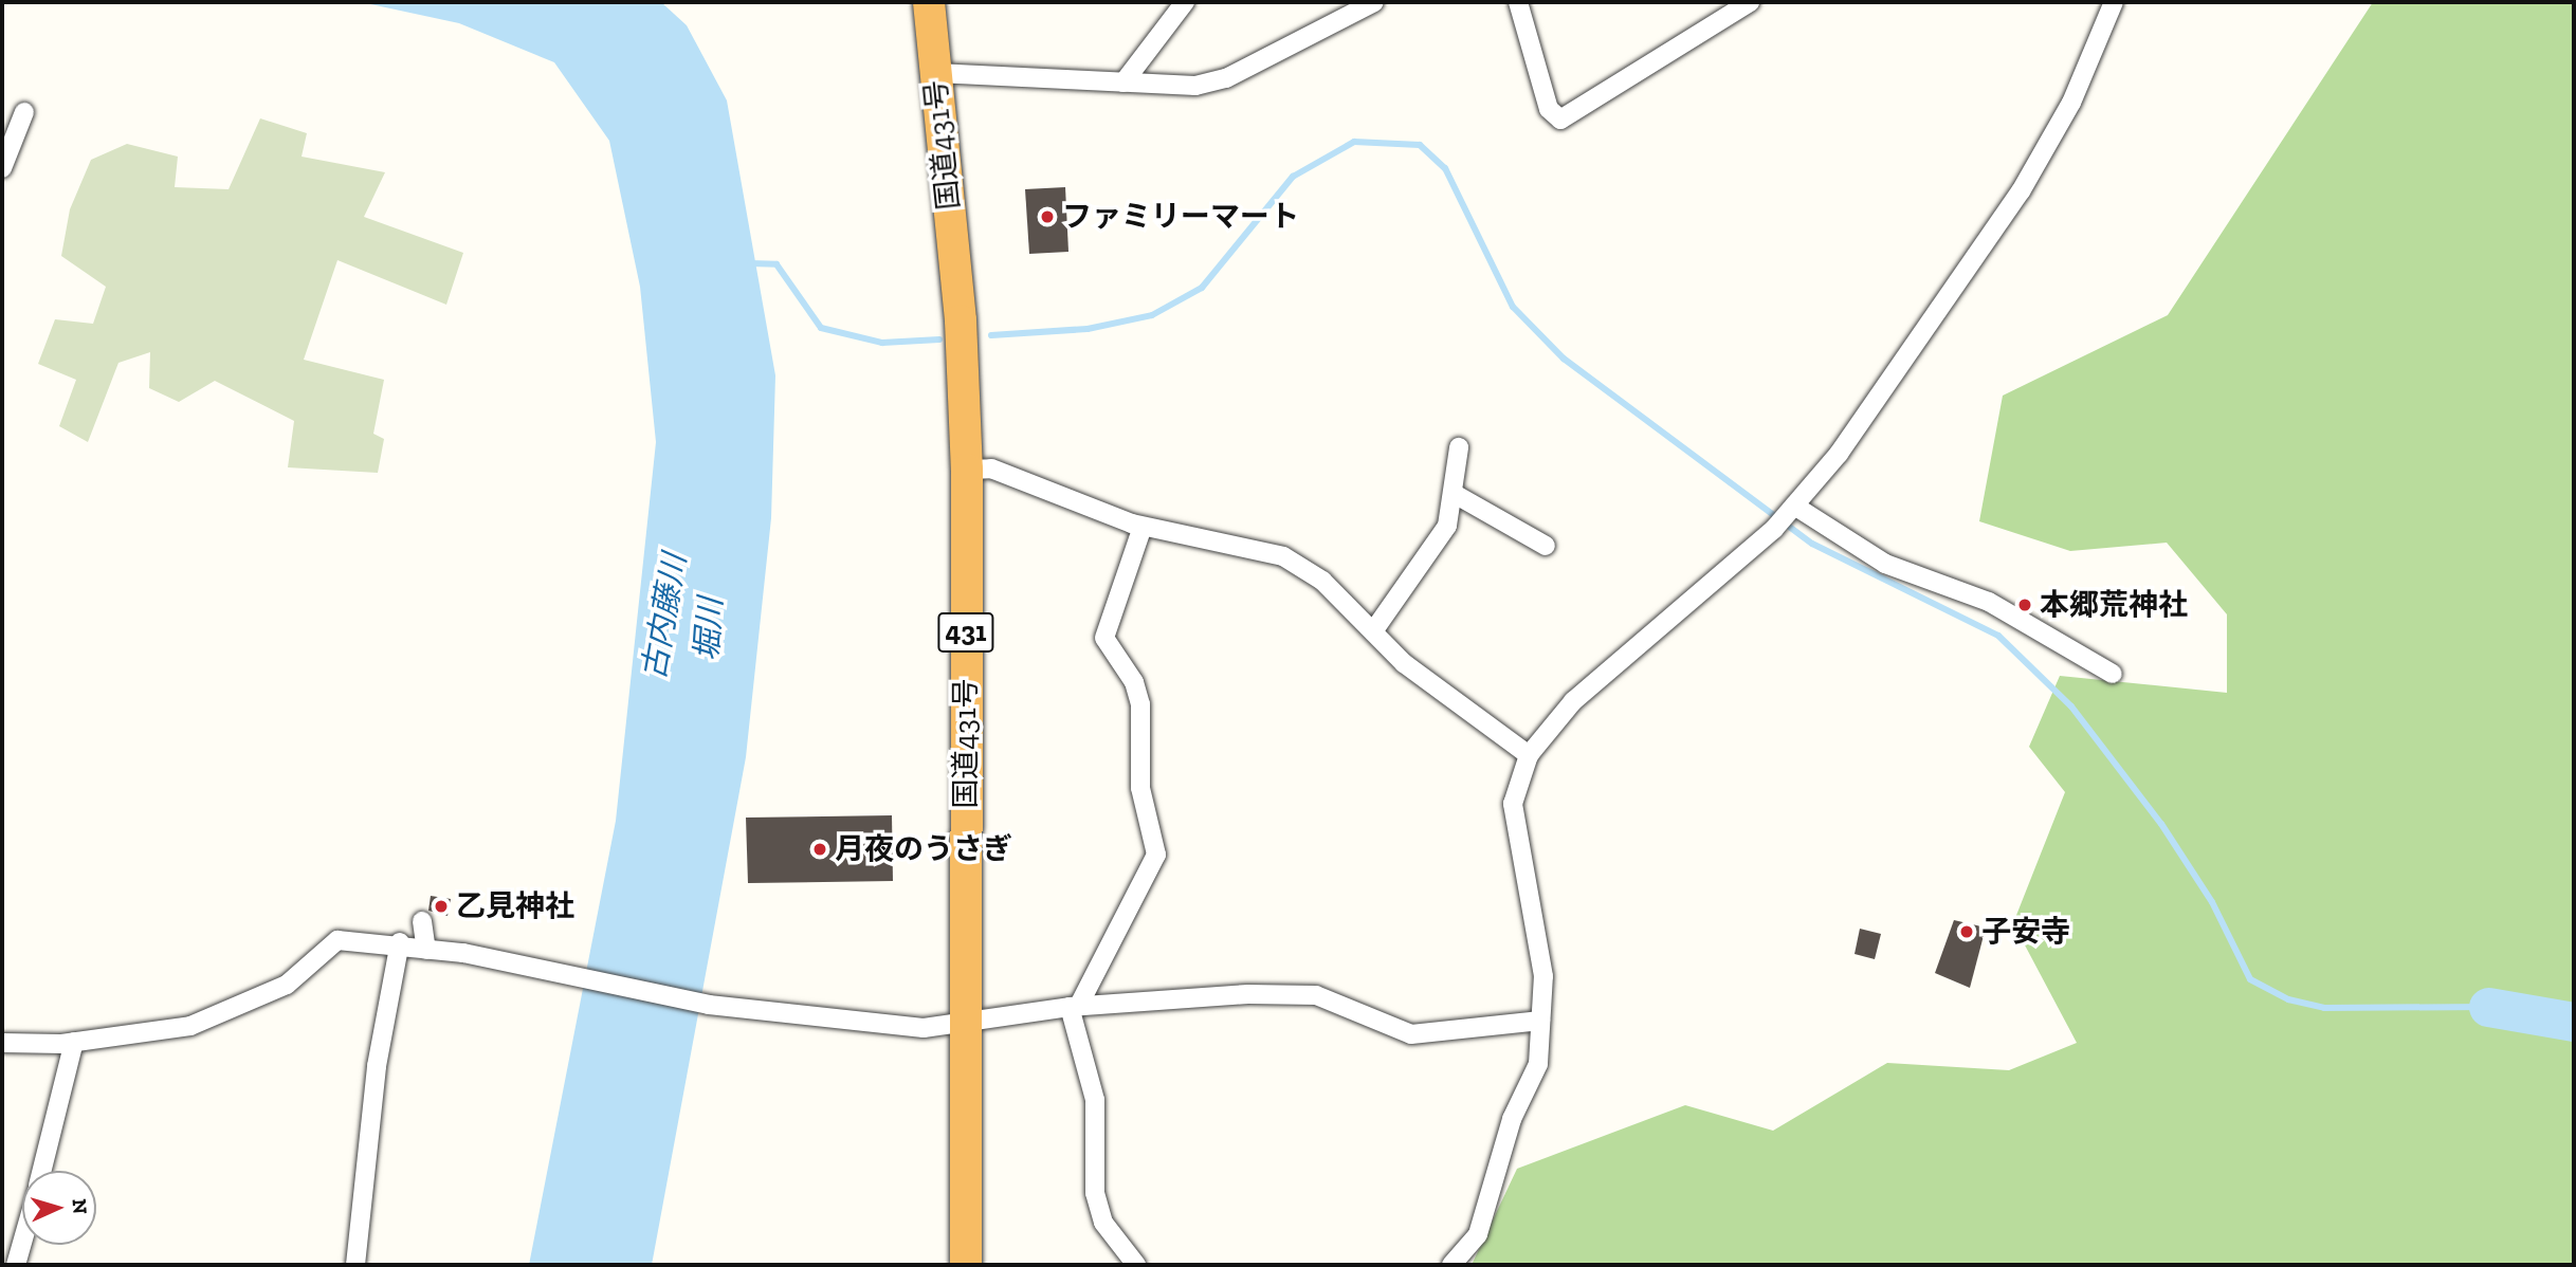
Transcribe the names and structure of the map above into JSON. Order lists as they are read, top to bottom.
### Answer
{
  "streets": {
    "highway": ["国道431号", "431"]
  },
  "water": ["古内藤川", "堀川"],
  "places": [
    "ファミリーマート",
    "本郷荒神社",
    "月夜のうさぎ",
    "乙見神社",
    "子安寺"
  ],
  "north": "right"
}
